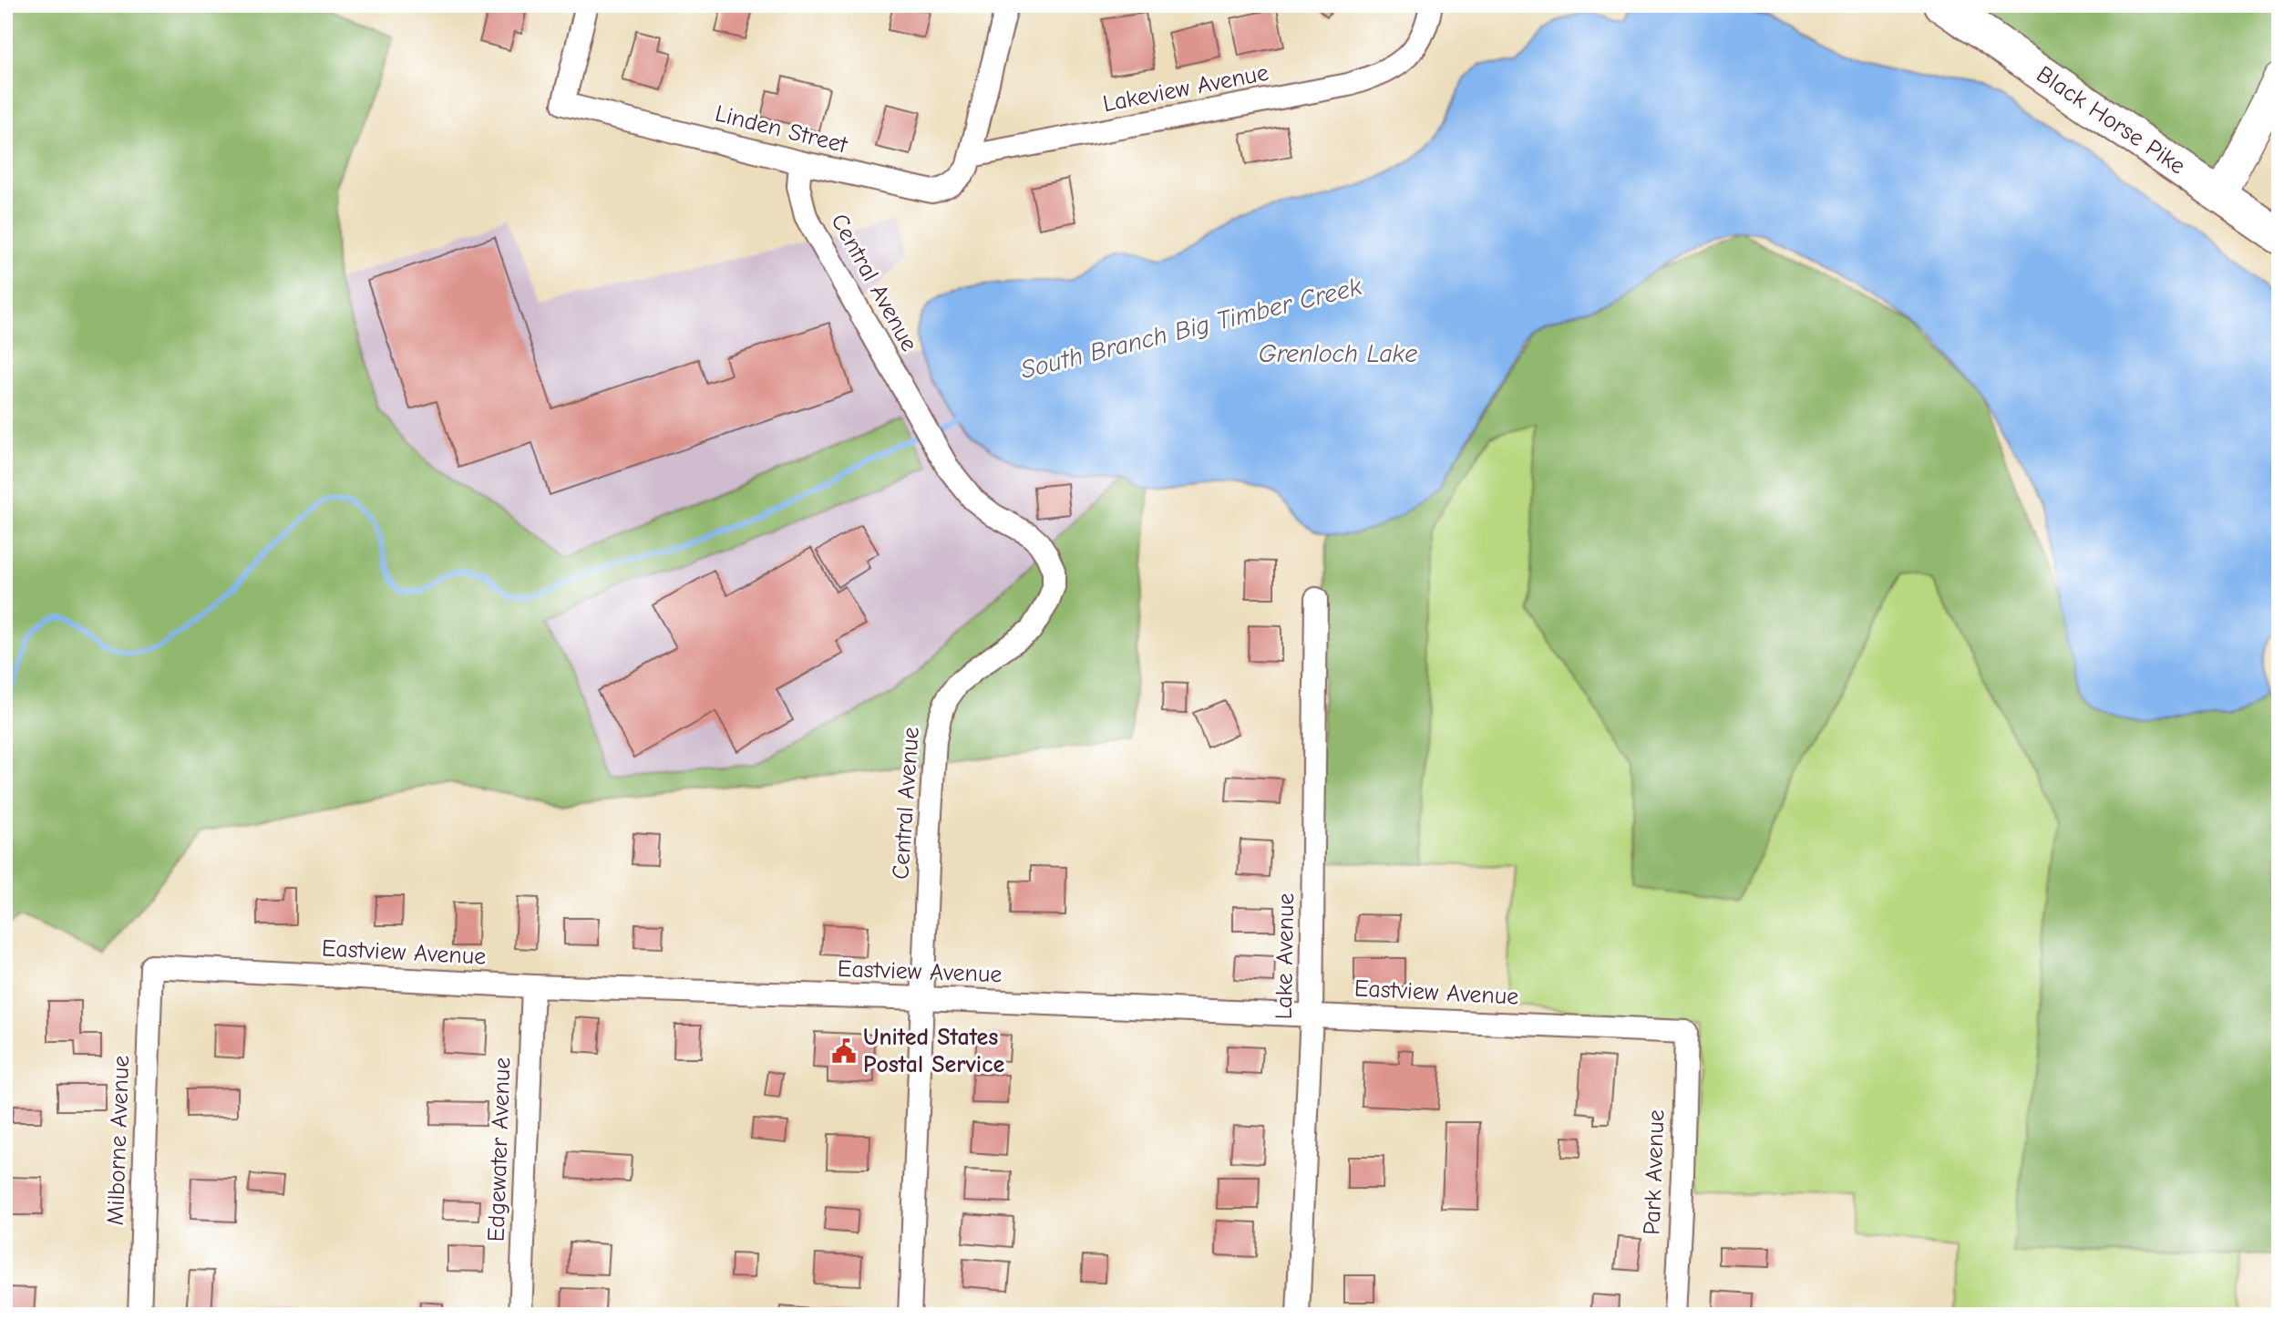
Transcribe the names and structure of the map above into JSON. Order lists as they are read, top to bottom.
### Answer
{
  "streets": {
    "main road": ["Black Horse Pike"],
    "street": [
      "Lakeview Avenue",
      "Linden Street",
      "Central Avenue",
      "Eastview Avenue",
      "Lake Avenue",
      "Milborne Avenue",
      "Edgewater Avenue",
      "Park Avenue"
    ]
  },
  "crossings": [
    ["Lakeview Avenue", "Linden Street"],
    ["Linden Street", "Central Avenue"],
    ["Central Avenue", "Eastview Avenue"],
    ["Eastview Avenue", "Lake Avenue"],
    ["Eastview Avenue", "Milborne Avenue"],
    ["Eastview Avenue", "Edgewater Avenue"],
    ["Eastview Avenue", "Park Avenue"]
  ],
  "water": ["South Branch Big Timber Creek", "Grenloch Lake"],
  "places": {
    "public building": ["United States Postal Service"]
  }
}
